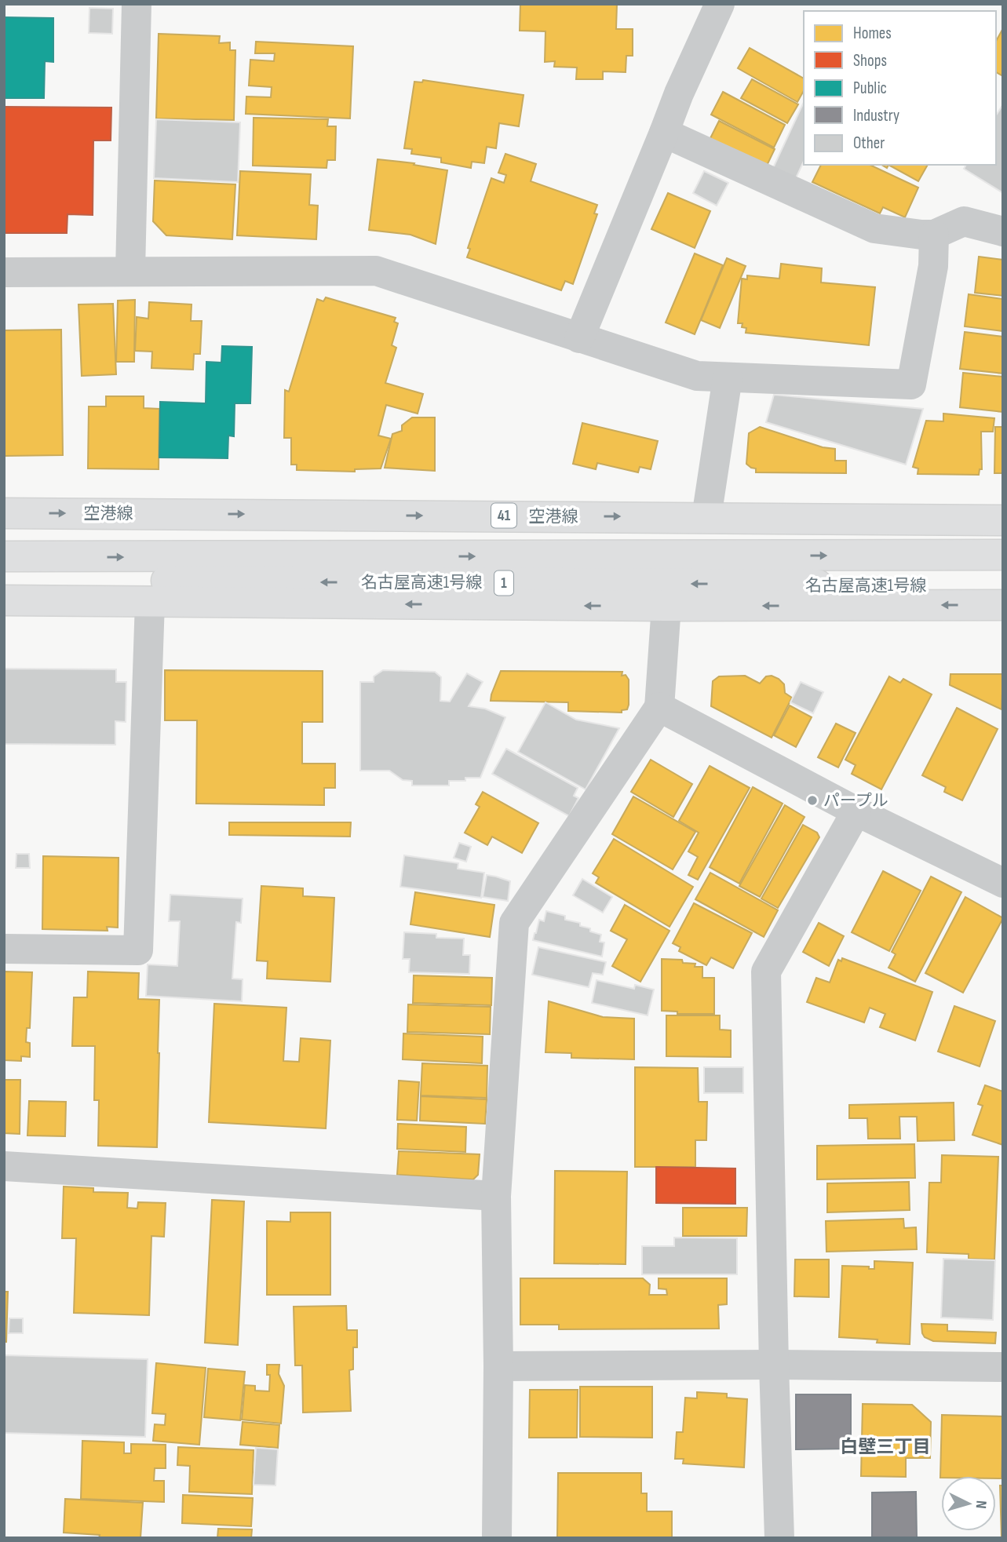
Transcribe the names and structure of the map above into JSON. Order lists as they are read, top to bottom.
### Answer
{
  "streets": {
    "highway": [
      "空港線",
      "41",
      "名古屋高速1号線",
      "1"
    ]
  },
  "districts": ["白壁三丁目"],
  "places": ["パープル"],
  "legend": [
    "Homes",
    "Shops",
    "Public",
    "Industry",
    "Other"
  ],
  "north": "right"
}
